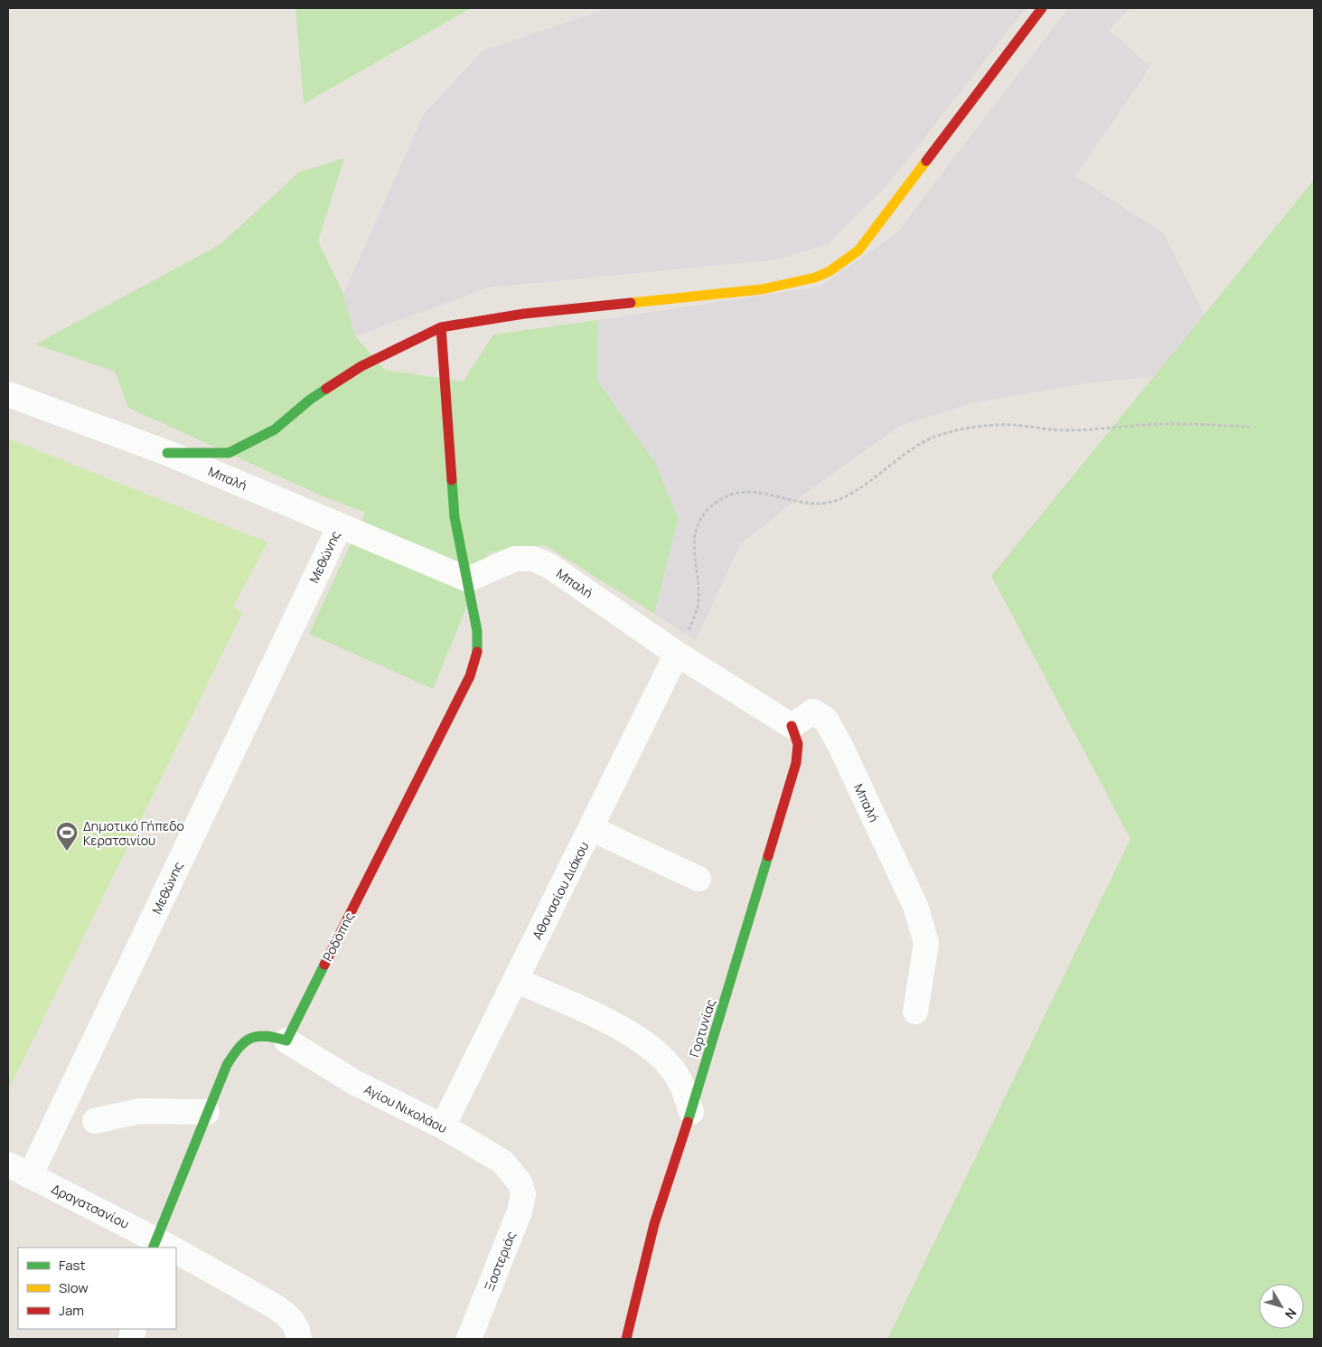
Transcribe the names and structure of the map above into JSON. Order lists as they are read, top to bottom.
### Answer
{
  "streets": {
    "street": [
      "Μπαλή",
      "Μεθώνης",
      "Αθανασίου Διάκου",
      "Ροδόπης",
      "Γορτυνίας",
      "Αγίου Νικολάου",
      "Δραγατσανίου",
      "Ξαστεριάς"
    ]
  },
  "crossings": [
    ["Μπαλή", "Μεθώνης"],
    ["Μπαλή", "Αθανασίου Διάκου"],
    ["Μπαλή", "Ροδόπης"],
    ["Μπαλή", "Γορτυνίας"],
    ["Μεθώνης", "Δραγατσανίου"],
    ["Αθανασίου Διάκου", "Αγίου Νικολάου"],
    ["Ροδόπης", "Αγίου Νικολάου"],
    ["Αγίου Νικολάου", "Ξαστεριάς"]
  ],
  "places": {
    "sports": ["Δημοτικό Γήπεδο Κερατσινίου"]
  },
  "legend": ["Fast", "Slow", "Jam"],
  "north": "bottom right"
}
